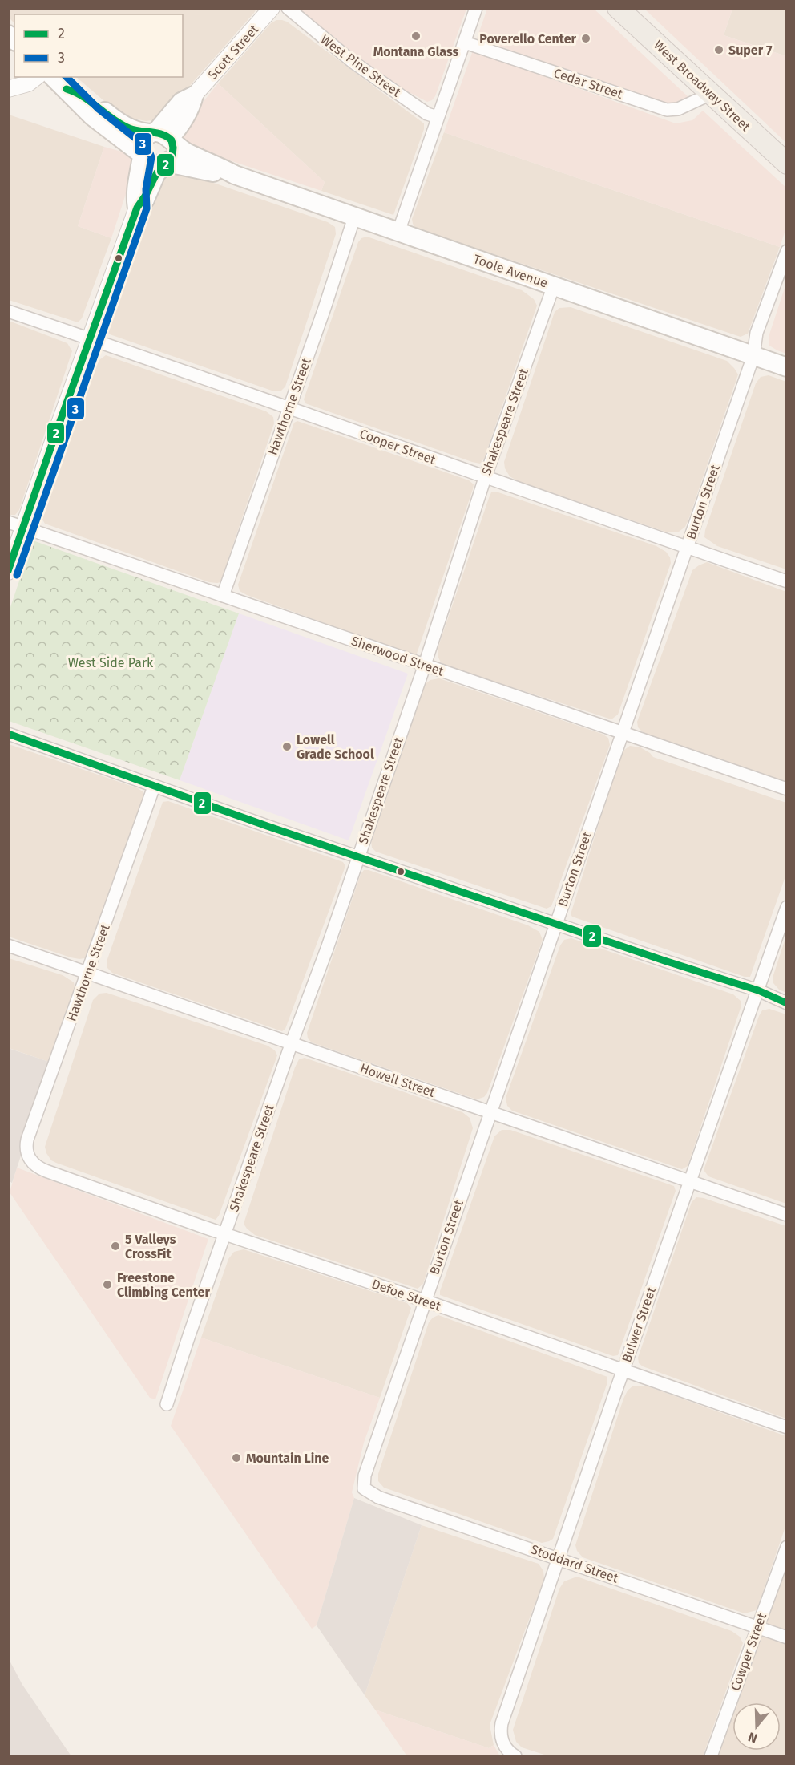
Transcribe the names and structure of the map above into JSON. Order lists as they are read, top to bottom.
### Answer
{
  "streets": {
    "main road": ["West Broadway Street", "Toole Avenue"],
    "street": [
      "Scott Street",
      "West Pine Street",
      "Cedar Street",
      "Hawthorne Street",
      "Shakespeare Street",
      "Cooper Street",
      "Burton Street",
      "Sherwood Street",
      "Howell Street",
      "Defoe Street",
      "Bulwer Street",
      "Stoddard Street",
      "Cowper Street"
    ]
  },
  "crossings": [
    ["Cedar Street", "West Broadway Street"],
    ["Toole Avenue", "Hawthorne Street"],
    ["Toole Avenue", "Shakespeare Street"],
    ["Toole Avenue", "Burton Street"],
    ["Hawthorne Street", "Cooper Street"],
    ["Hawthorne Street", "Sherwood Street"],
    ["Hawthorne Street", "Howell Street"],
    ["Hawthorne Street", "Defoe Street"],
    ["Shakespeare Street", "Cooper Street"],
    ["Shakespeare Street", "Sherwood Street"],
    ["Shakespeare Street", "Howell Street"],
    ["Shakespeare Street", "Defoe Street"],
    ["Cooper Street", "Burton Street"],
    ["Burton Street", "Sherwood Street"],
    ["Burton Street", "Howell Street"],
    ["Burton Street", "Defoe Street"],
    ["Burton Street", "Stoddard Street"],
    ["Howell Street", "Bulwer Street"],
    ["Defoe Street", "Bulwer Street"],
    ["Bulwer Street", "Stoddard Street"],
    ["Stoddard Street", "Cowper Street"]
  ],
  "parks": ["West Side Park"],
  "places": [
    "Montana Glass",
    "Poverello Center",
    "Super 7",
    "Lowell Grade School",
    "5 Valleys CrossFit",
    "Freestone Climbing Center",
    "Mountain Line"
  ],
  "lines": ["transit line 3", "transit line 2"],
  "legend": ["2", "3"],
  "north": "bottom"
}
